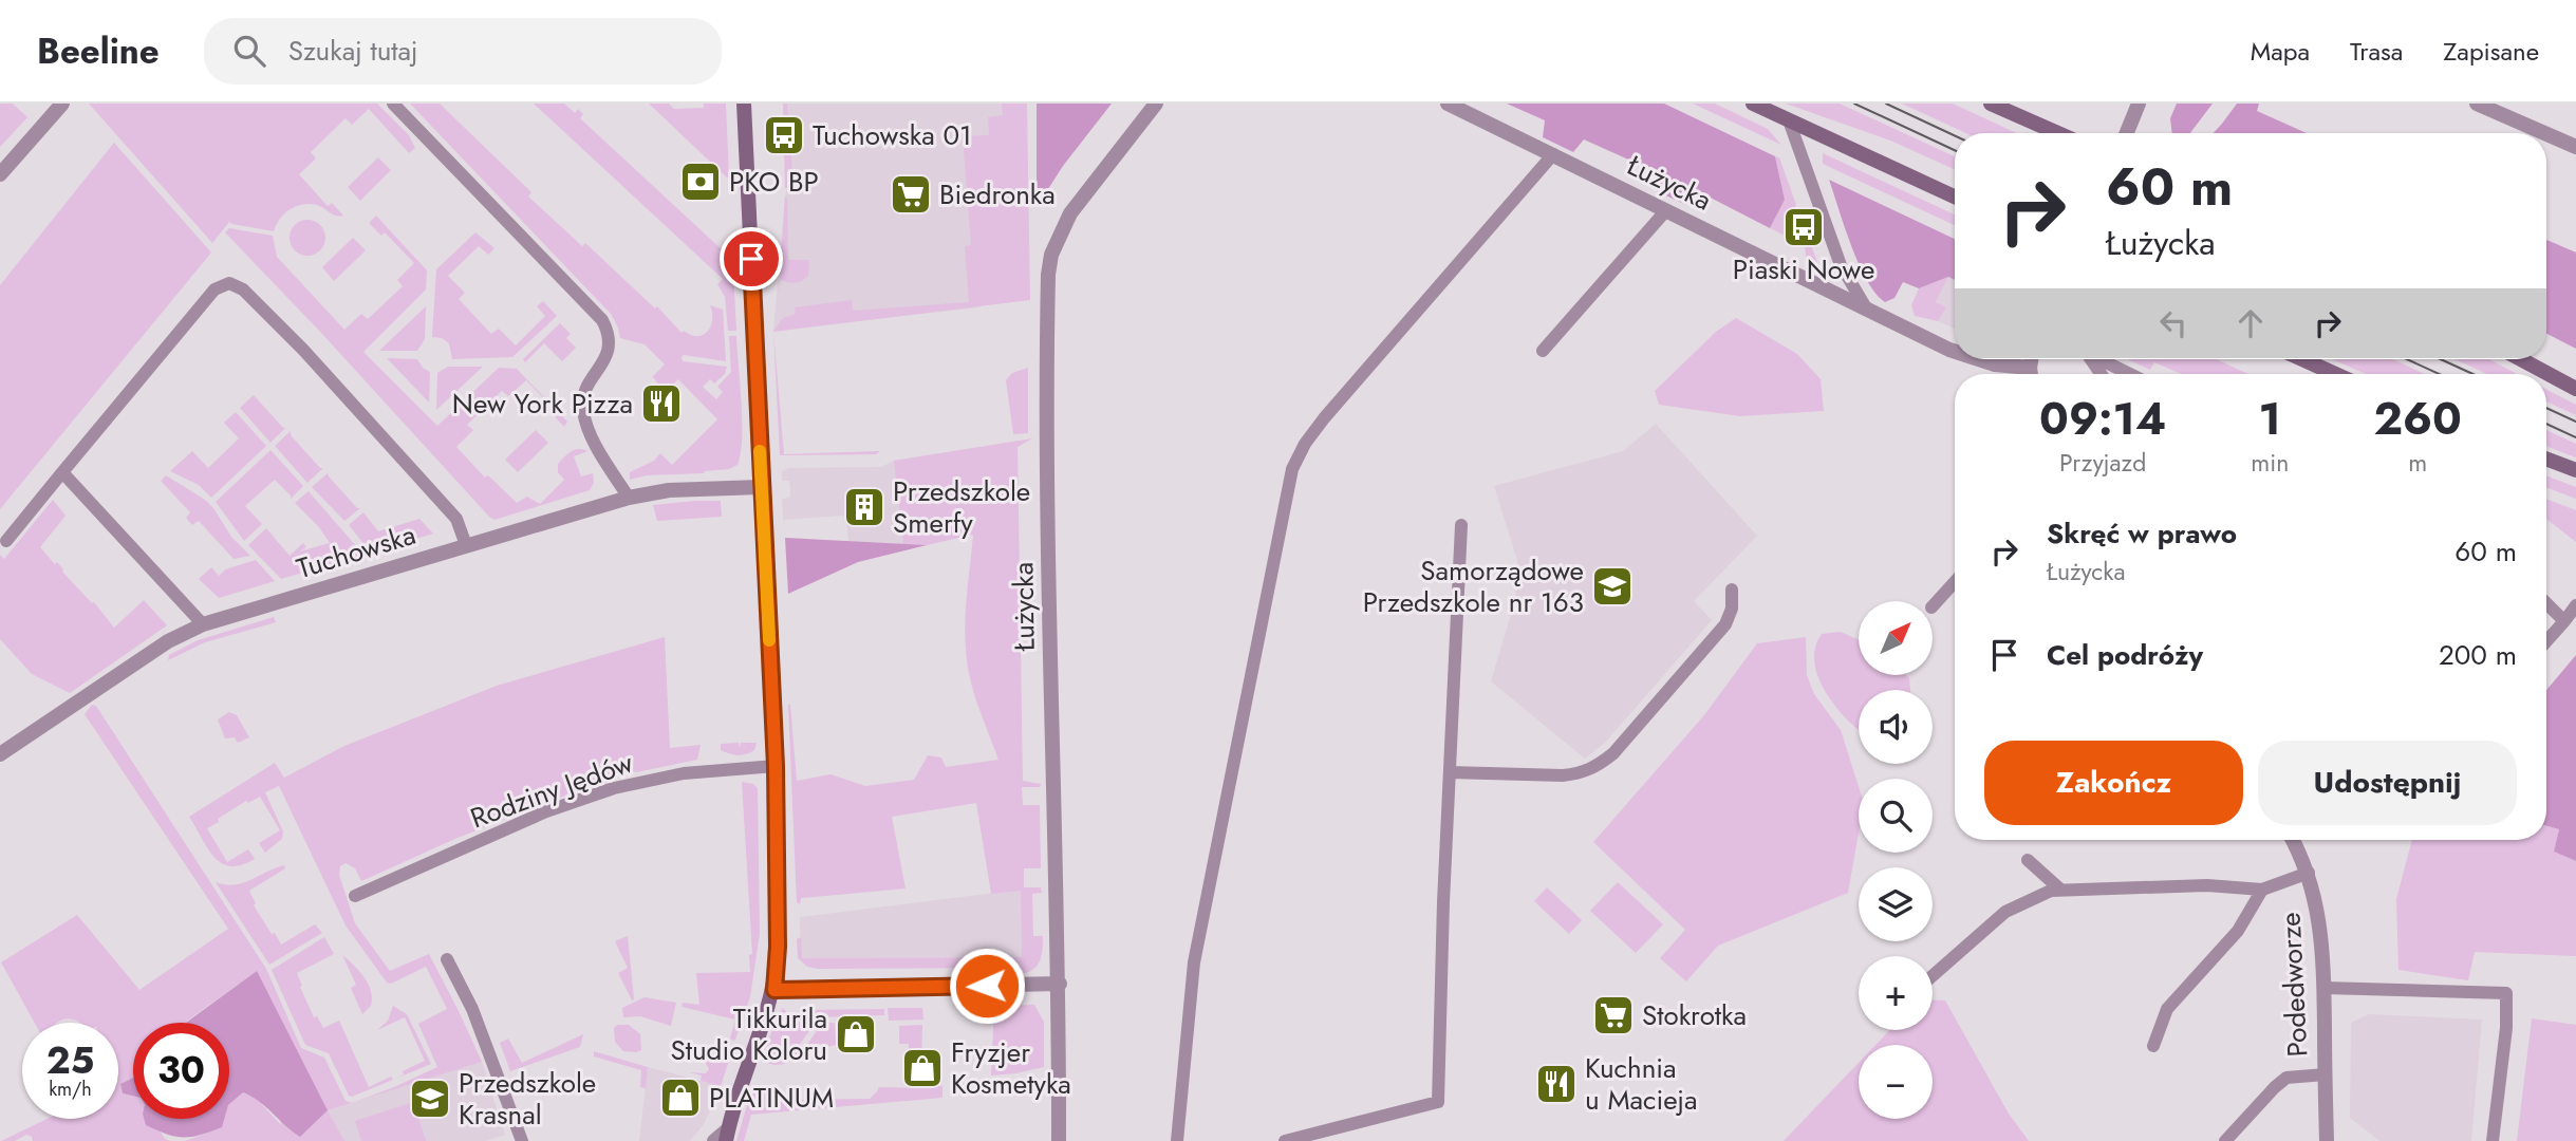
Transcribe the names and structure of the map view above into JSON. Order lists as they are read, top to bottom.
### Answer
{
  "streets": {
    "street": ["Łużycka", "Tuchowska", "Podedworze"],
    "lane": ["Rodziny Jędów"]
  },
  "places": {
    "bus stop": ["Tuchowska 01", "Piaski Nowe"],
    "bank": ["PKO BP"],
    "supermarket": ["Biedronka", "Stokrotka"],
    "restaurant": ["New York Pizza", "Kuchnia u Macieja"],
    "building": ["Przedszkole Smerfy"],
    "school or university": ["Samorządowe Przedszkole nr 163", "Przedszkole Krasnal"],
    "shop": ["Tikkurila Studio Koloru", "Fryzjer Kosmetyka", "PLATINUM"]
  },
  "north": "top right",
  "page": {
    "header": "Beeline",
    "search": "Szukaj tutaj",
    "nav": ["Mapa", "Trasa", "Zapisane"],
    "turn": ["60 m", "Łużycka"],
    "eta": [
      "09:14",
      "Przyjazd",
      "1",
      "min",
      "260",
      "m"
    ],
    "list": [
      {
        "name": "Skręć w prawo",
        "note": "Łużycka",
        "value": "60 m"
      },
      {
        "name": "Cel podróży",
        "value": "200 m"
      }
    ],
    "map_buttons": ["+", "−"],
    "buttons": ["Zakończ", "Udostępnij"],
    "speed": "25 km/h",
    "limit": "30"
  }
}
